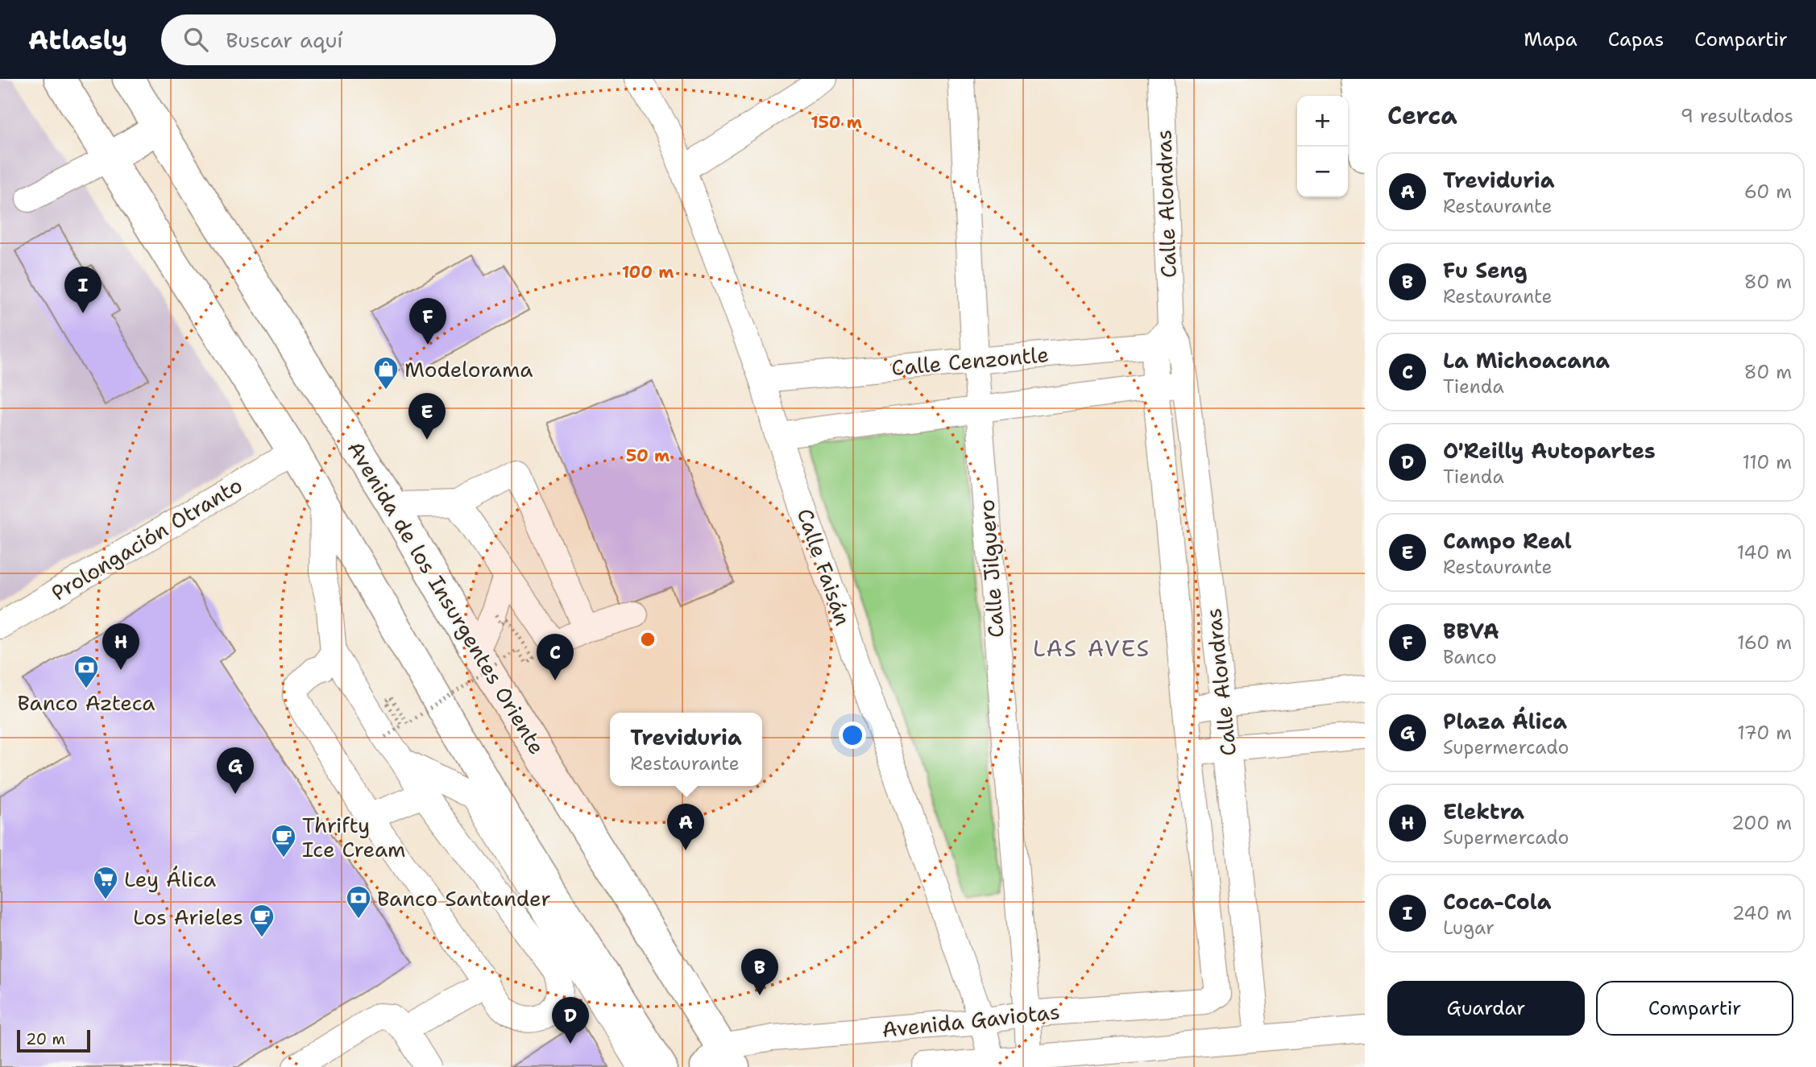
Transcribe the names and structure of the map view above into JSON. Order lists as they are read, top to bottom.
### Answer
{
  "streets": {
    "main road": ["Avenida de los Insurgentes Oriente"],
    "street": [
      "Calle Alondras",
      "Calle Cenzontle",
      "Prolongación Otranto",
      "Calle Faisán",
      "Calle Jilguero",
      "Avenida Gaviotas"
    ]
  },
  "crossings": [
    ["Calle Alondras", "Calle Cenzontle"],
    ["Calle Alondras", "Avenida Gaviotas"],
    ["Calle Cenzontle", "Calle Faisán"],
    ["Calle Cenzontle", "Calle Jilguero"],
    ["Calle Faisán", "Avenida Gaviotas"],
    ["Calle Jilguero", "Avenida Gaviotas"],
    ["Avenida de los Insurgentes Oriente", "Avenida Gaviotas"]
  ],
  "districts": ["LAS AVES"],
  "places": {
    "shop": ["Modelorama"],
    "bank": ["Banco Azteca", "Banco Santander"],
    "cafe": ["Thrifty Ice Cream", "Los Arieles"],
    "supermarket": ["Ley Álica"]
  },
  "scale_bar": "20 m",
  "page": {
    "header": "Atlasly",
    "search": "Buscar aquí",
    "nav": ["Mapa", "Capas", "Compartir"],
    "heading": ["Cerca", "9 resultados"],
    "map_buttons": ["+", "−"],
    "list": [
      {
        "mark": "A",
        "name": "Treviduria",
        "note": "Restaurante",
        "value": "60 m"
      },
      {
        "mark": "B",
        "name": "Fu Seng",
        "note": "Restaurante",
        "value": "80 m"
      },
      {
        "mark": "C",
        "name": "La Michoacana",
        "note": "Tienda",
        "value": "80 m"
      },
      {
        "mark": "D",
        "name": "O'Reilly Autopartes",
        "note": "Tienda",
        "value": "110 m"
      },
      {
        "mark": "E",
        "name": "Campo Real",
        "note": "Restaurante",
        "value": "140 m"
      },
      {
        "mark": "F",
        "name": "BBVA",
        "note": "Banco",
        "value": "160 m"
      },
      {
        "mark": "G",
        "name": "Plaza Álica",
        "note": "Supermercado",
        "value": "170 m"
      },
      {
        "mark": "H",
        "name": "Elektra",
        "note": "Supermercado",
        "value": "200 m"
      },
      {
        "mark": "I",
        "name": "Coca-Cola",
        "note": "Lugar",
        "value": "240 m"
      }
    ],
    "pins": [
      "I",
      "F",
      "E",
      "H",
      "C",
      "G",
      "A",
      "B",
      "D"
    ],
    "popup": ["Treviduria", "Restaurante"],
    "buttons": ["Guardar", "Compartir"],
    "scale": "20 m"
  },
  "rings": ["150 m", "100 m", "50 m"]
}
